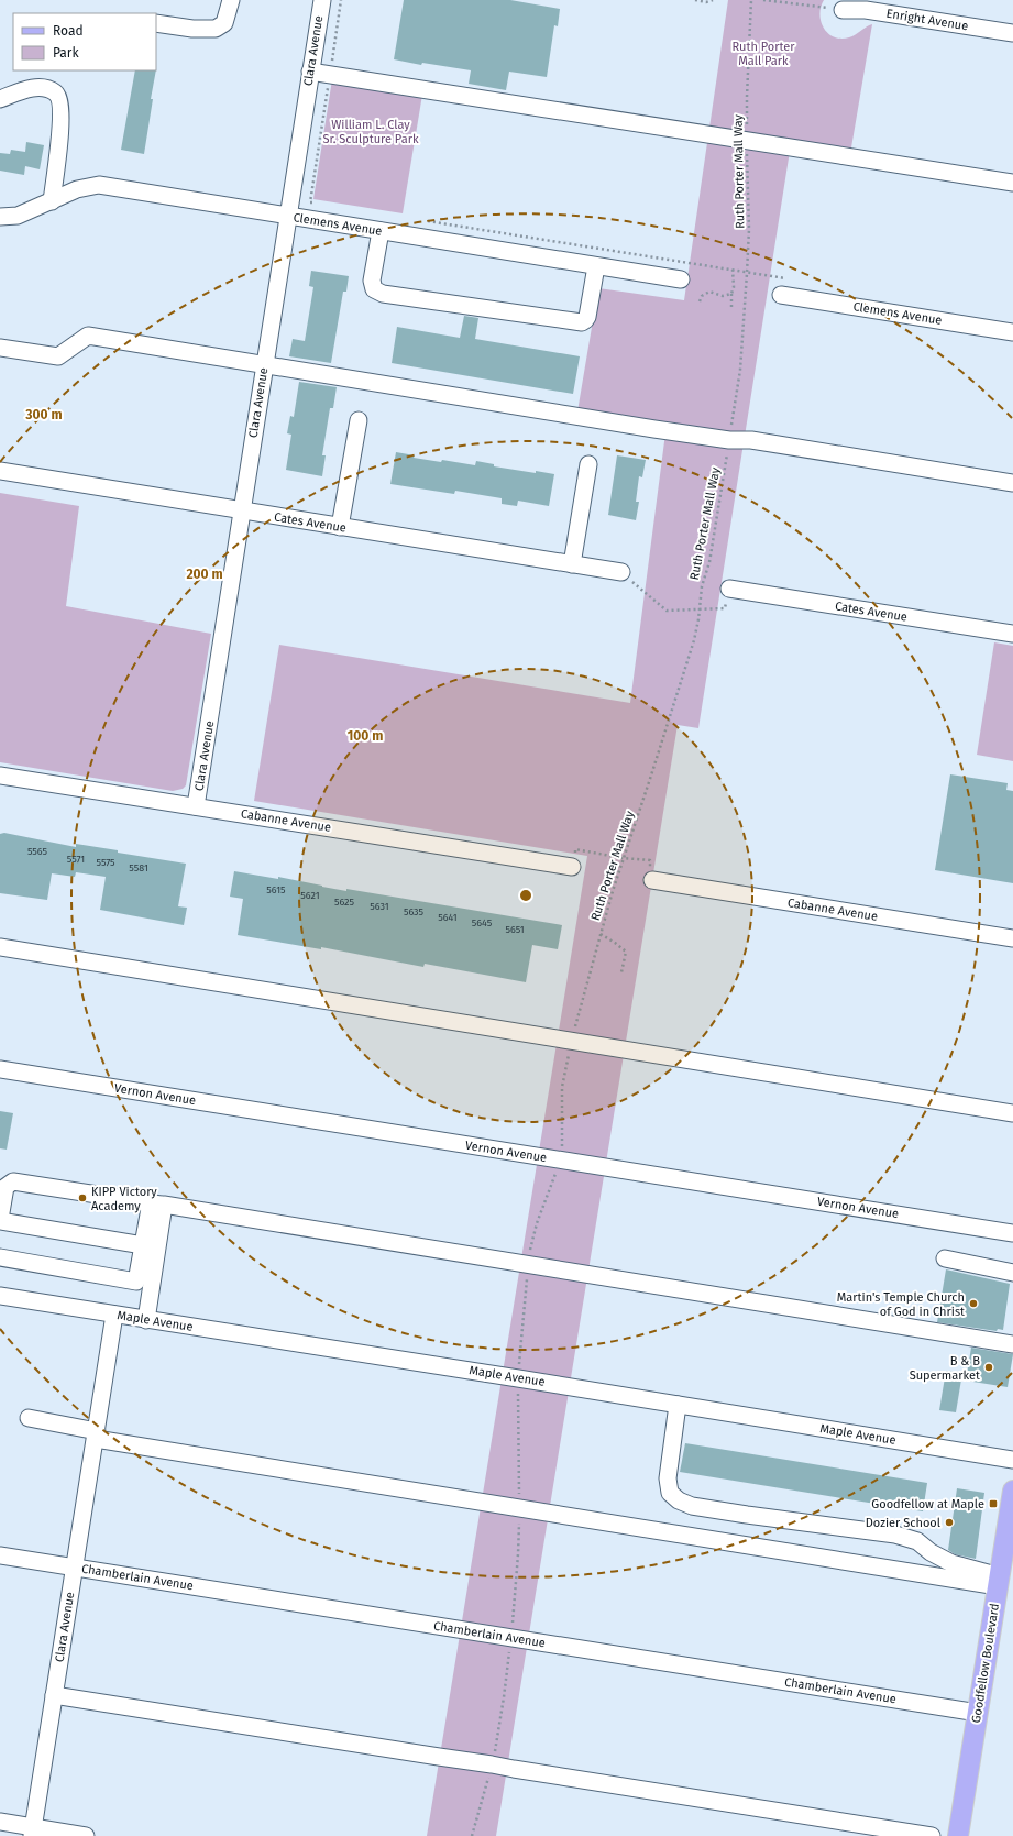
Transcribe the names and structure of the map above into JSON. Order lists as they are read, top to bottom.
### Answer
{
  "streets": {
    "main road": ["Goodfellow Boulevard"],
    "street": [
      "Enright Avenue",
      "Clara Avenue",
      "Clemens Avenue",
      "Cates Avenue",
      "Cabanne Avenue",
      "Vernon Avenue",
      "Maple Avenue",
      "Chamberlain Avenue"
    ],
    "path": ["Ruth Porter Mall Way"]
  },
  "crossings": [
    ["Clara Avenue", "Clemens Avenue"],
    ["Clara Avenue", "Cates Avenue"],
    ["Clara Avenue", "Cabanne Avenue"],
    ["Clara Avenue", "Maple Avenue"],
    ["Clara Avenue", "Chamberlain Avenue"],
    ["Chamberlain Avenue", "Goodfellow Boulevard"]
  ],
  "parks": ["Ruth Porter Mall Park", "William L. Clay Sr. Sculpture Park"],
  "places": {
    "other": [
      "KIPP Victory Academy",
      "Martin's Temple Church of God in Christ",
      "B & B Supermarket",
      "Dozier School"
    ],
    "transit": ["Goodfellow at Maple"]
  },
  "house_numbers": [
    "5565",
    "5571",
    "5575",
    "5581",
    "5615",
    "5621",
    "5625",
    "5631",
    "5635",
    "5641",
    "5645",
    "5651"
  ],
  "legend": ["Road", "Park"],
  "rings": ["300 m", "200 m", "100 m"]
}
